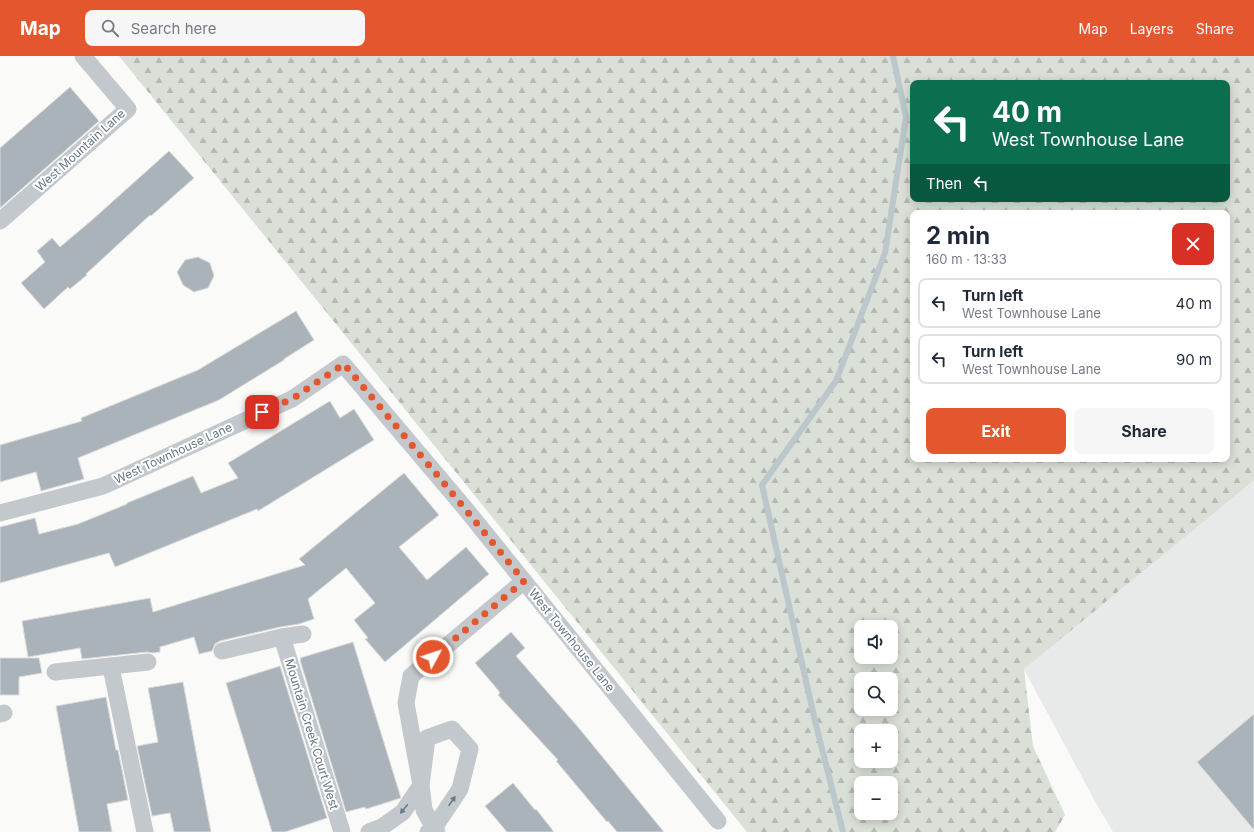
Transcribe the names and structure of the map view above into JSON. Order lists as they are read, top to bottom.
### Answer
{
  "streets": {
    "street": ["West Mountain Lane", "West Townhouse Lane", "Mountain Creek Court West"]
  },
  "page": {
    "header": "Map",
    "search": "Search here",
    "nav": ["Map", "Layers", "Share"],
    "turn": ["40 m", "West Townhouse Lane"],
    "then": "Then",
    "heading": ["2 min", "160 m · 13:33"],
    "list": [
      {
        "name": "Turn left",
        "note": "West Townhouse Lane",
        "value": "40 m"
      },
      {
        "name": "Turn left",
        "note": "West Townhouse Lane",
        "value": "90 m"
      }
    ],
    "buttons": ["Exit", "Share"],
    "map_buttons": ["+", "−"]
  }
}
